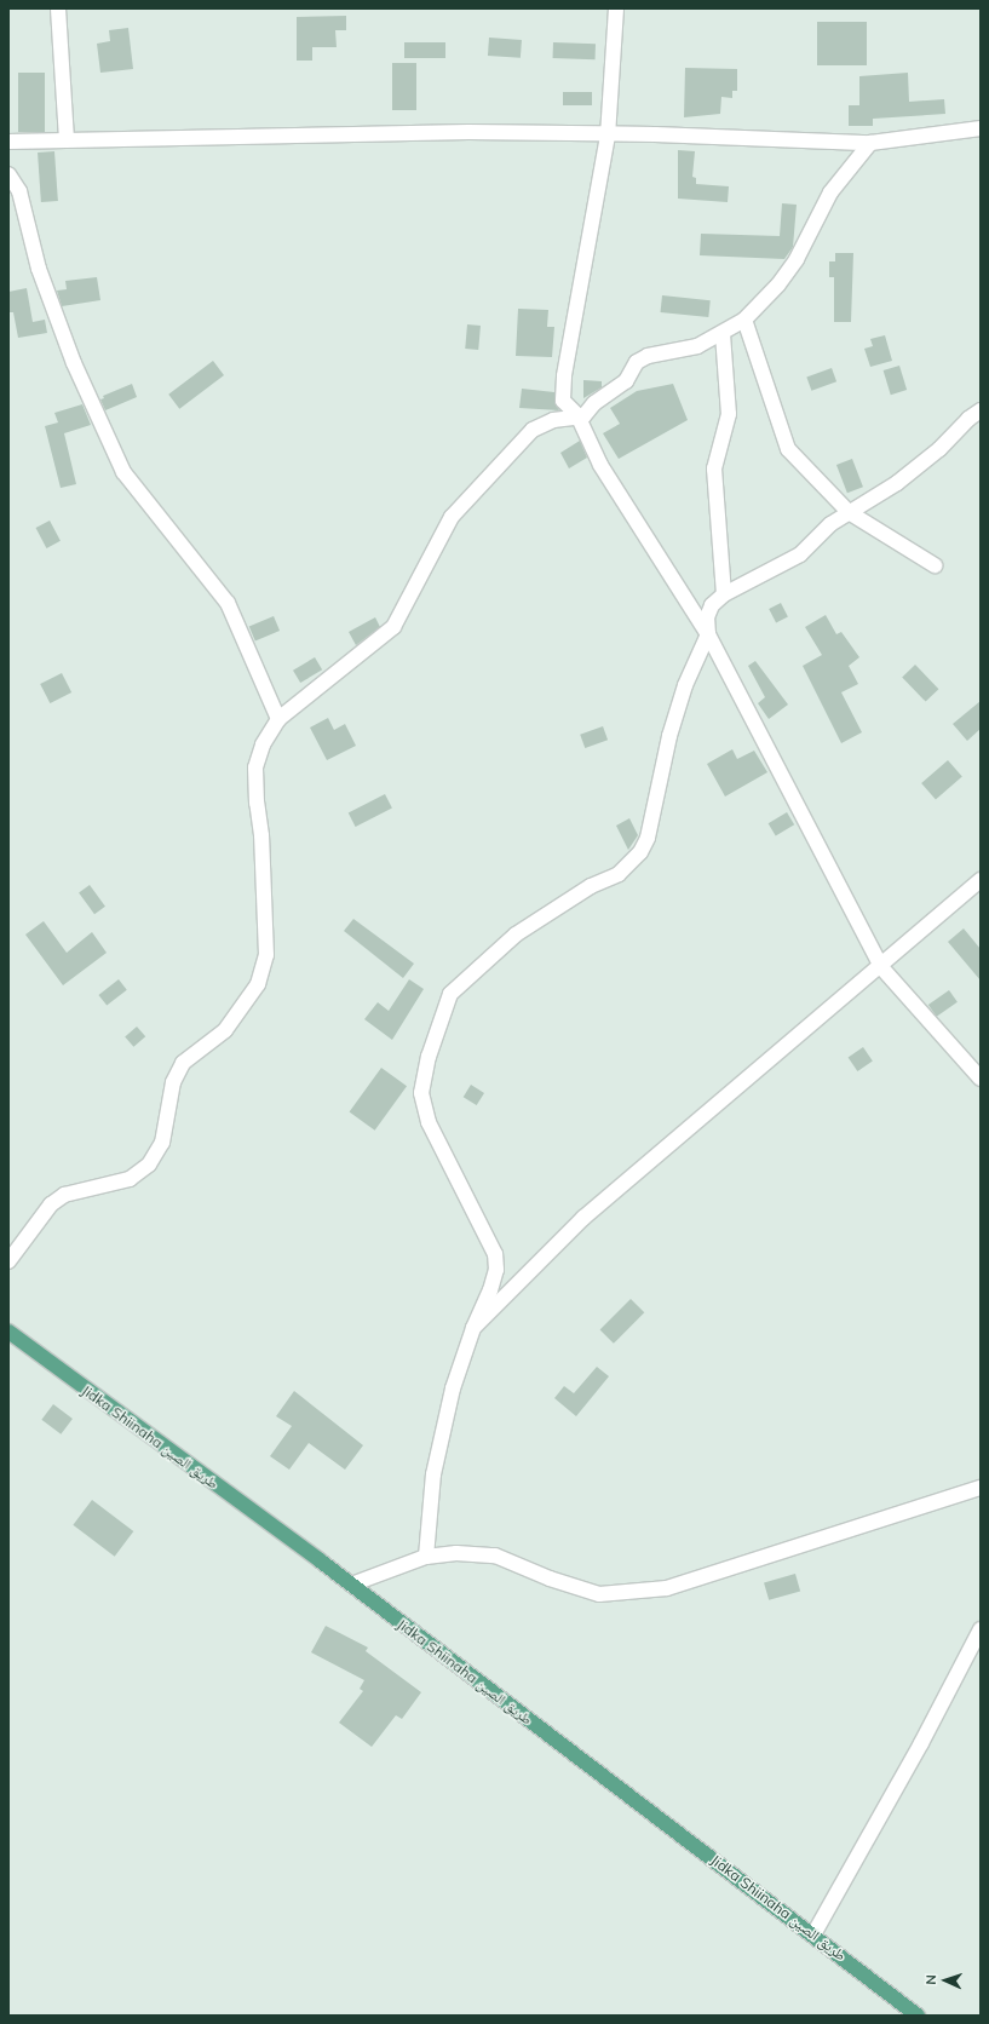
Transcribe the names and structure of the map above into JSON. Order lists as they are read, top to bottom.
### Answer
{
  "streets": {
    "main road": ["Jidka Shiinaha طريق الصين"]
  },
  "north": "left"
}
